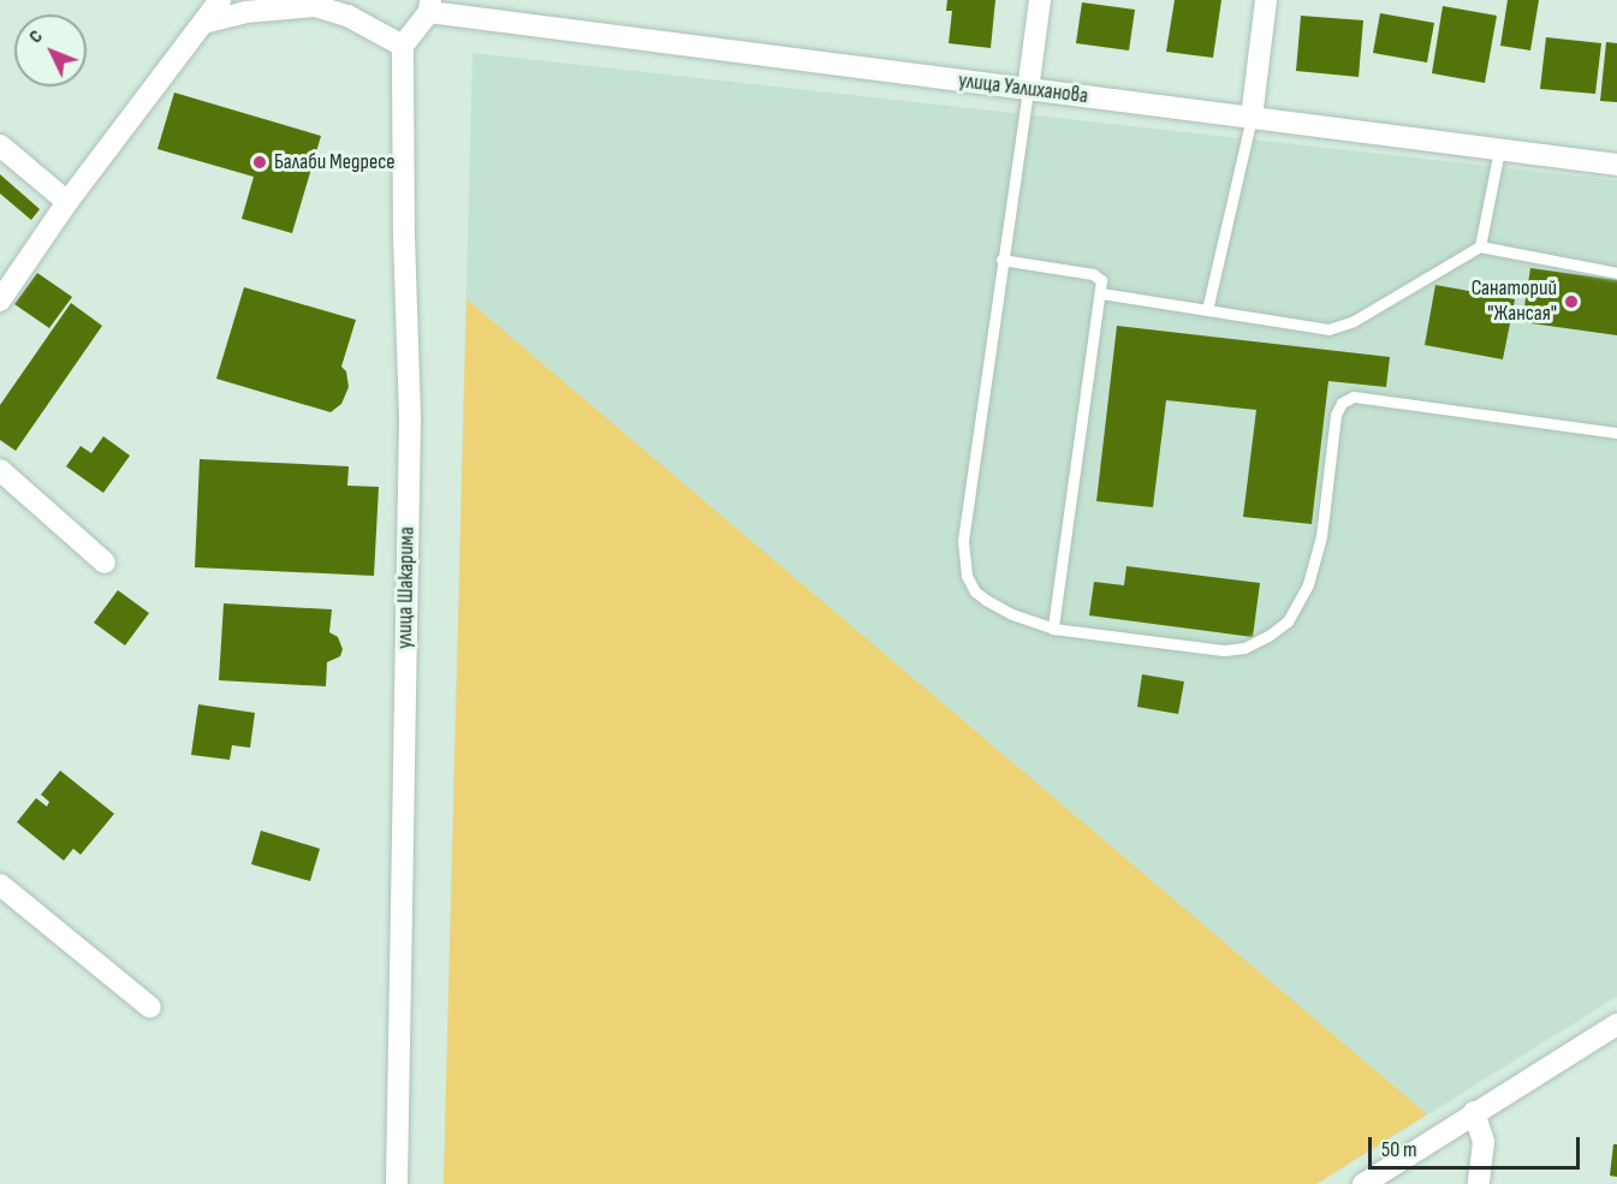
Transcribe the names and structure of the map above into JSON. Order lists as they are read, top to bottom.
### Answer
{
  "streets": {
    "street": ["улица Уалиханова", "улица Шакарима"]
  },
  "places": ["Балаби Медресе", "Санаторий \"Жансая\""],
  "scale_bar": "50 m",
  "north": "top left"
}
